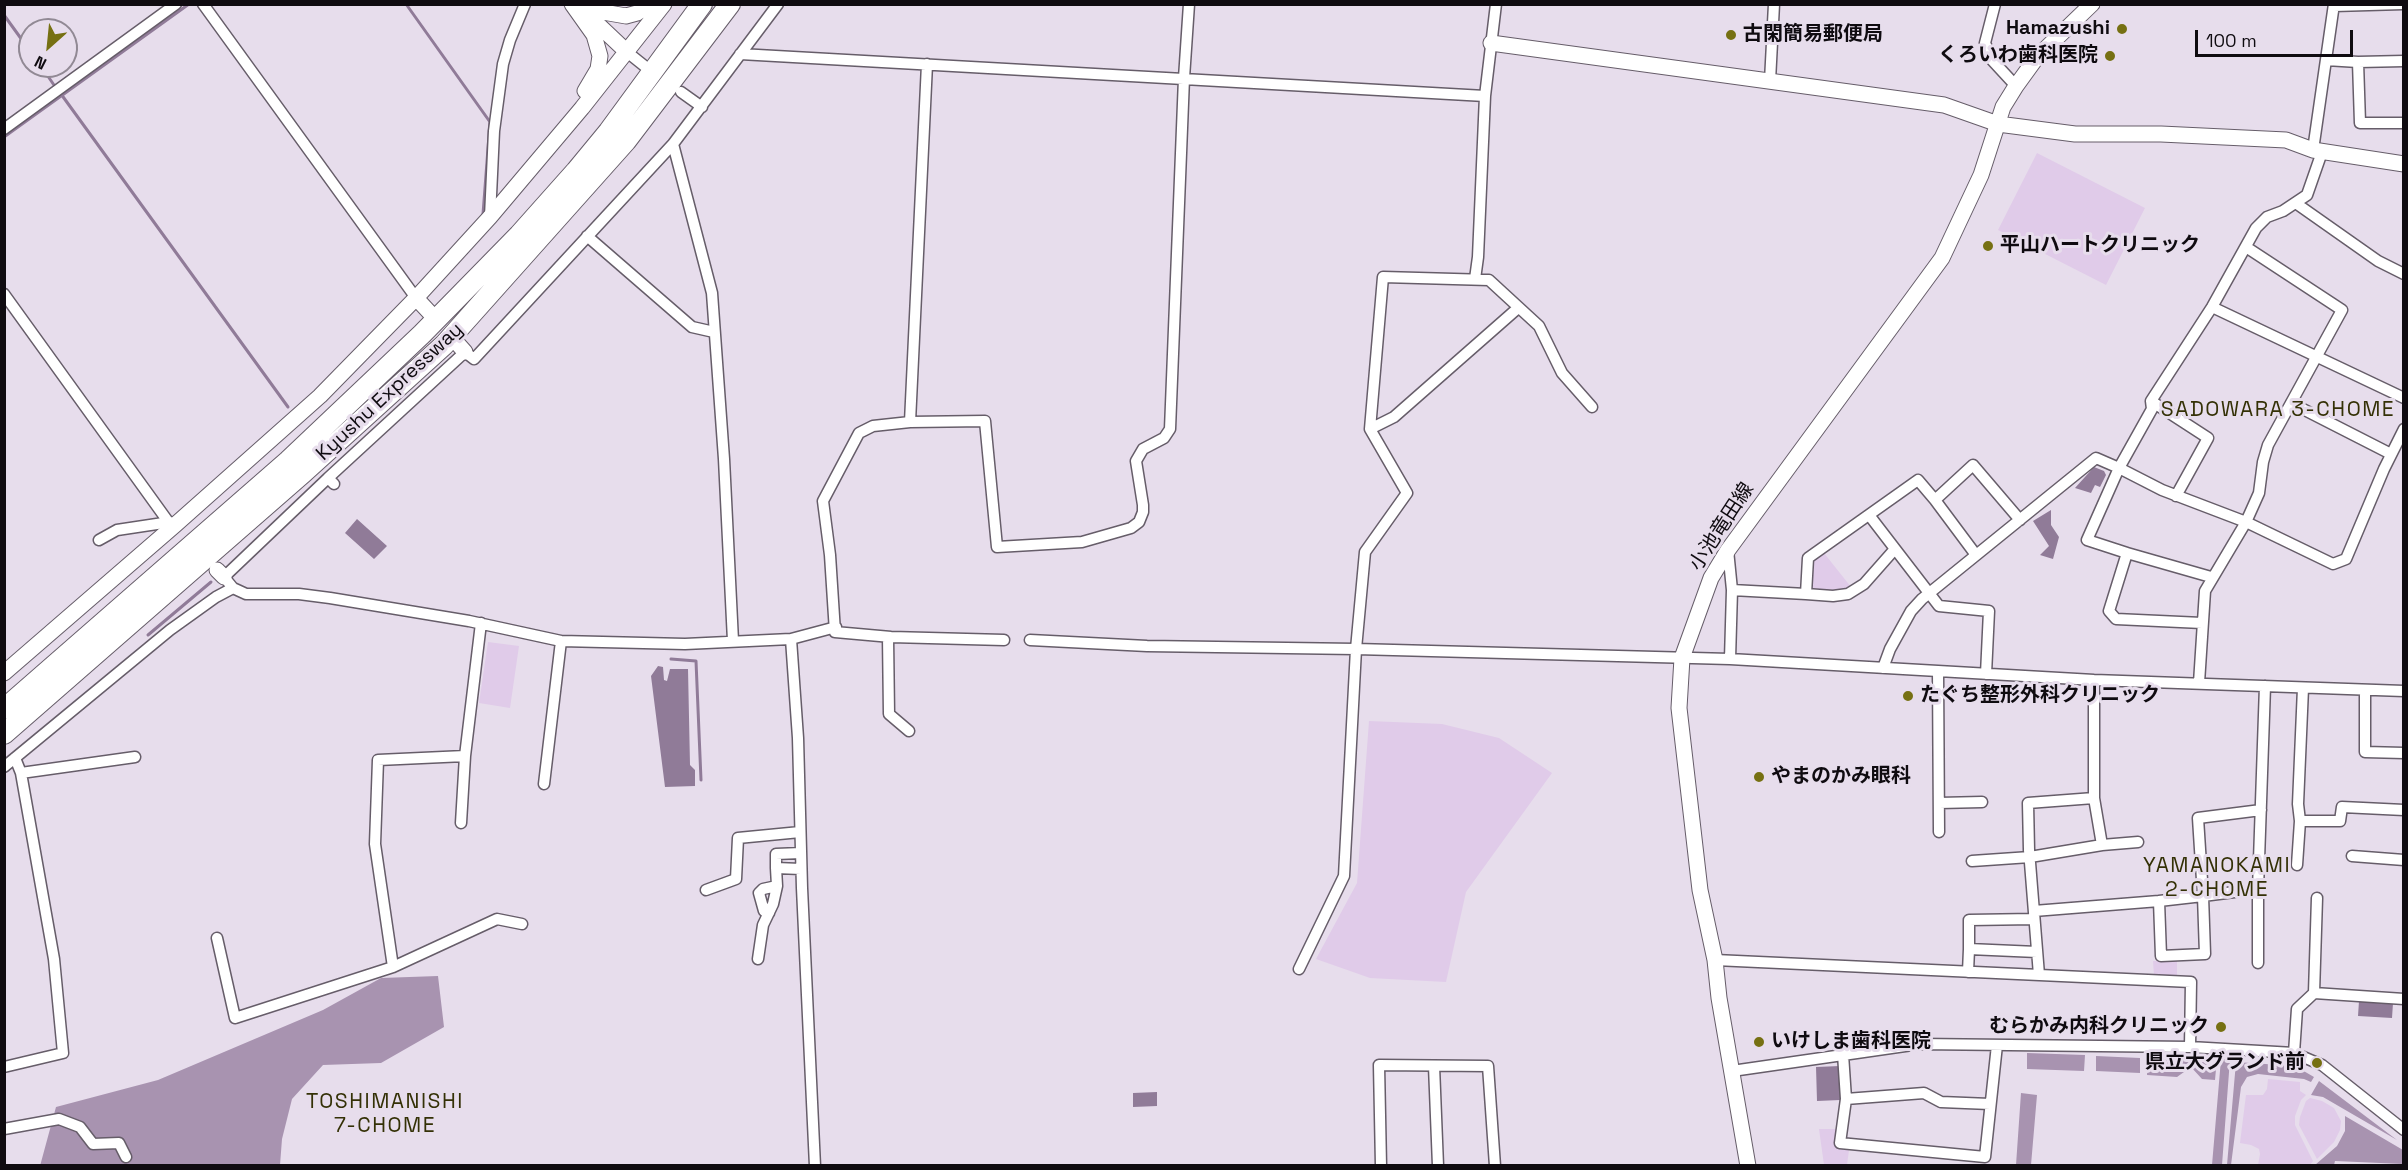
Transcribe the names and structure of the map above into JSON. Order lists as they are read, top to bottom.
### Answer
{
  "streets": {
    "highway": ["Kyushu Expressway"],
    "street": ["小池竜田線"]
  },
  "districts": ["SADOWARA 3-CHOME", "YAMANOKAMI 2-CHOME", "TOSHIMANISHI 7-CHOME"],
  "places": [
    "Hamazushi",
    "古閑簡易郵便局",
    "くろいわ歯科医院",
    "平山ハートクリニック",
    "たぐち整形外科クリニック",
    "やまのかみ眼科",
    "むらかみ内科クリニック",
    "いけしま歯科医院",
    "県立大グランド前"
  ],
  "scale_bar": "100 m",
  "north": "bottom left"
}
